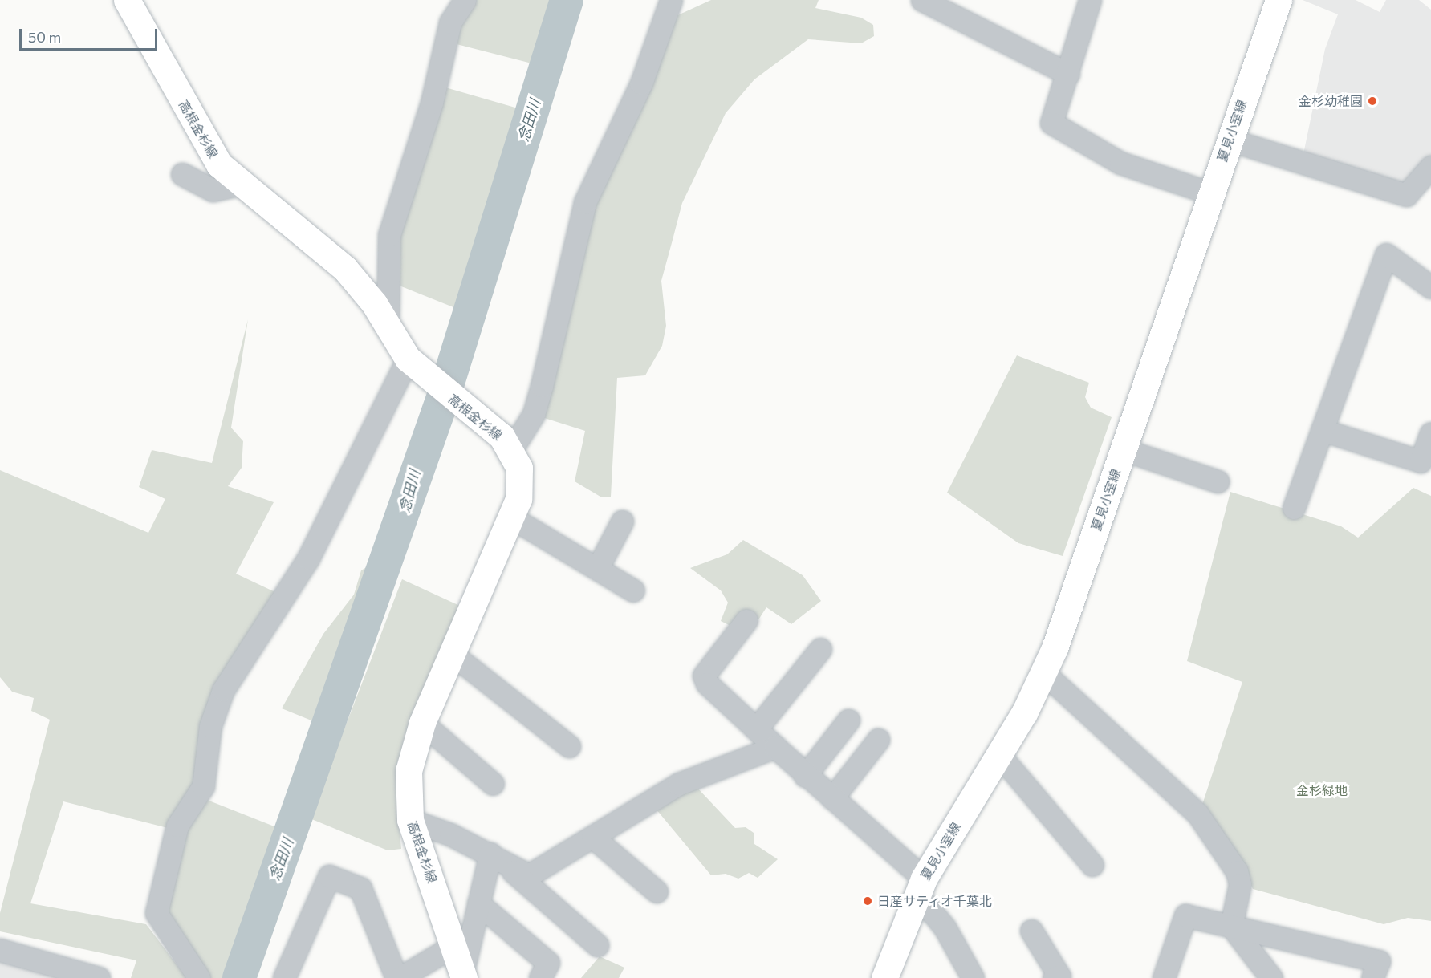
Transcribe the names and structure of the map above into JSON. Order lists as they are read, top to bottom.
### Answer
{
  "streets": {
    "street": ["高根金杉線", "夏見小室線"]
  },
  "water": ["念田川"],
  "parks": ["金杉緑地"],
  "places": ["金杉幼稚園", "日産サティオ千葉北"],
  "scale_bar": "50 m"
}
